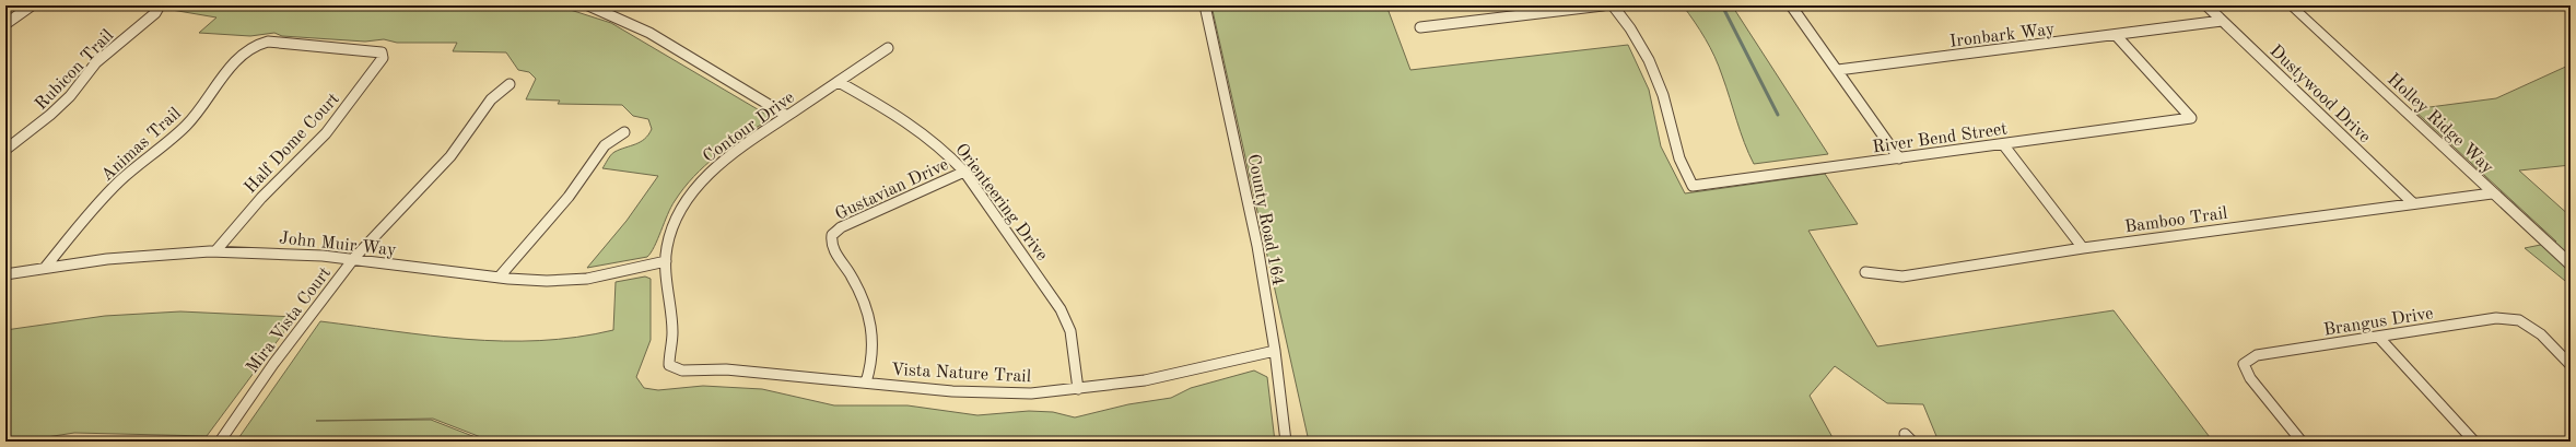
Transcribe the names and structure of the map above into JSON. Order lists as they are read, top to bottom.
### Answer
{
  "streets": {
    "street": [
      "Ironbark Way",
      "Rubicon Trail",
      "Dustywood Drive",
      "Holley Ridge Way",
      "Contour Drive",
      "River Bend Street",
      "Half Dome Court",
      "Animas Trail",
      "Gustavian Drive",
      "Orienteering Drive",
      "Bamboo Trail",
      "County Road 164",
      "John Muir Way",
      "Mira Vista Court",
      "Brangus Drive",
      "Vista Nature Trail"
    ]
  },
  "crossings": [
    ["Ironbark Way", "Dustywood Drive"],
    ["Ironbark Way", "River Bend Street"],
    ["Dustywood Drive", "Bamboo Trail"],
    ["Holley Ridge Way", "Bamboo Trail"],
    ["Contour Drive", "Orienteering Drive"],
    ["Contour Drive", "John Muir Way"],
    ["Contour Drive", "Vista Nature Trail"],
    ["Half Dome Court", "Animas Trail"],
    ["Half Dome Court", "John Muir Way"],
    ["Animas Trail", "John Muir Way"],
    ["Gustavian Drive", "Orienteering Drive"],
    ["Gustavian Drive", "Vista Nature Trail"],
    ["Orienteering Drive", "Vista Nature Trail"],
    ["County Road 164", "Vista Nature Trail"],
    ["John Muir Way", "Mira Vista Court"]
  ]
}
